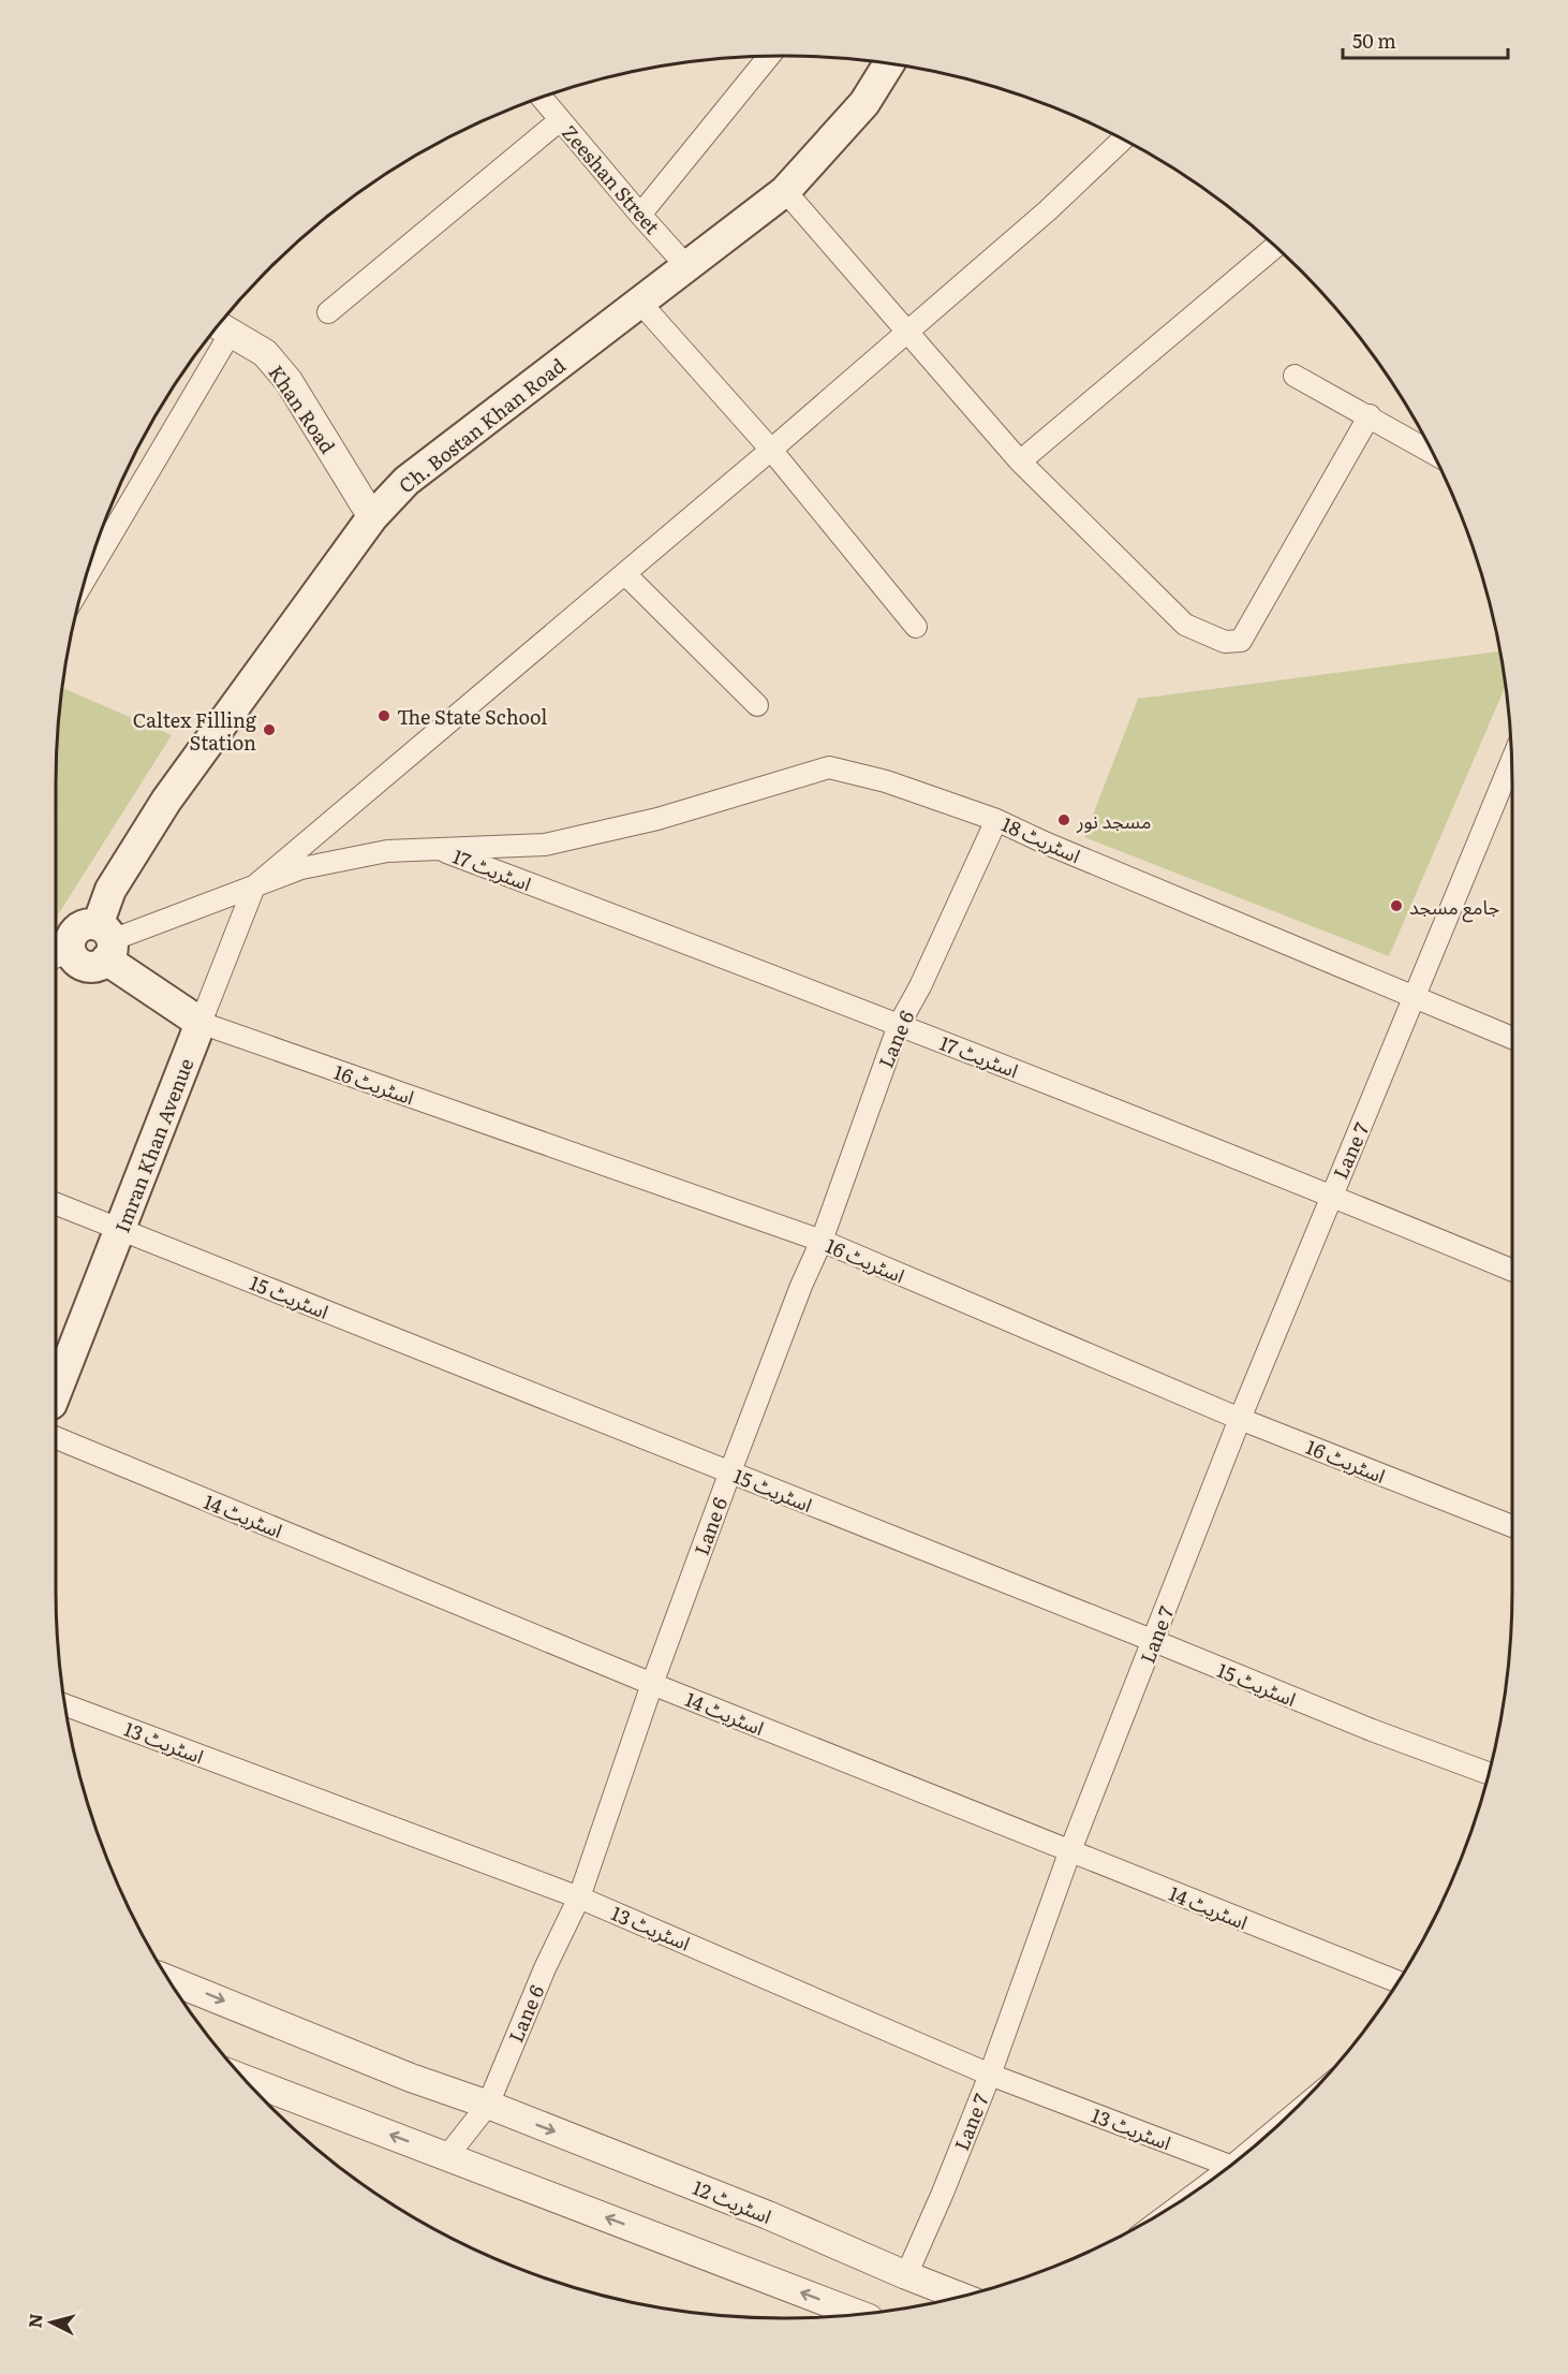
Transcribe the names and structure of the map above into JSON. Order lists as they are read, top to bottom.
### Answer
{
  "streets": {
    "main road": ["Ch. Bostan Khan Road", "Imran Khan Avenue"],
    "street": [
      "Zeeshan Street",
      "Khan Road",
      "اسٹریٹ 18",
      "اسٹریٹ 17",
      "Lane 6",
      "اسٹریٹ 16",
      "Lane 7",
      "اسٹریٹ 15",
      "اسٹریٹ 14",
      "اسٹریٹ 13",
      "اسٹریٹ 12"
    ]
  },
  "crossings": [
    ["Zeeshan Street", "Ch. Bostan Khan Road"],
    ["Khan Road", "Ch. Bostan Khan Road"],
    ["Ch. Bostan Khan Road", "اسٹریٹ 18"],
    ["اسٹریٹ 18", "اسٹریٹ 17"],
    ["اسٹریٹ 18", "Lane 6"],
    ["اسٹریٹ 18", "Imran Khan Avenue"],
    ["اسٹریٹ 18", "Lane 7"],
    ["اسٹریٹ 17", "Lane 6"],
    ["اسٹریٹ 17", "Lane 7"],
    ["Lane 6", "اسٹریٹ 16"],
    ["Lane 6", "اسٹریٹ 15"],
    ["Lane 6", "اسٹریٹ 14"],
    ["Lane 6", "اسٹریٹ 13"],
    ["Lane 6", "اسٹریٹ 12"],
    ["اسٹریٹ 16", "Imran Khan Avenue"],
    ["اسٹریٹ 16", "Lane 7"],
    ["Imran Khan Avenue", "اسٹریٹ 15"],
    ["Lane 7", "اسٹریٹ 15"],
    ["Lane 7", "اسٹریٹ 14"],
    ["Lane 7", "اسٹریٹ 13"],
    ["Lane 7", "اسٹریٹ 12"]
  ],
  "places": [
    "The State School",
    "Caltex Filling Station",
    "مسجد نور",
    "جامع مسجد"
  ],
  "scale_bar": "50 m",
  "north": "left"
}
